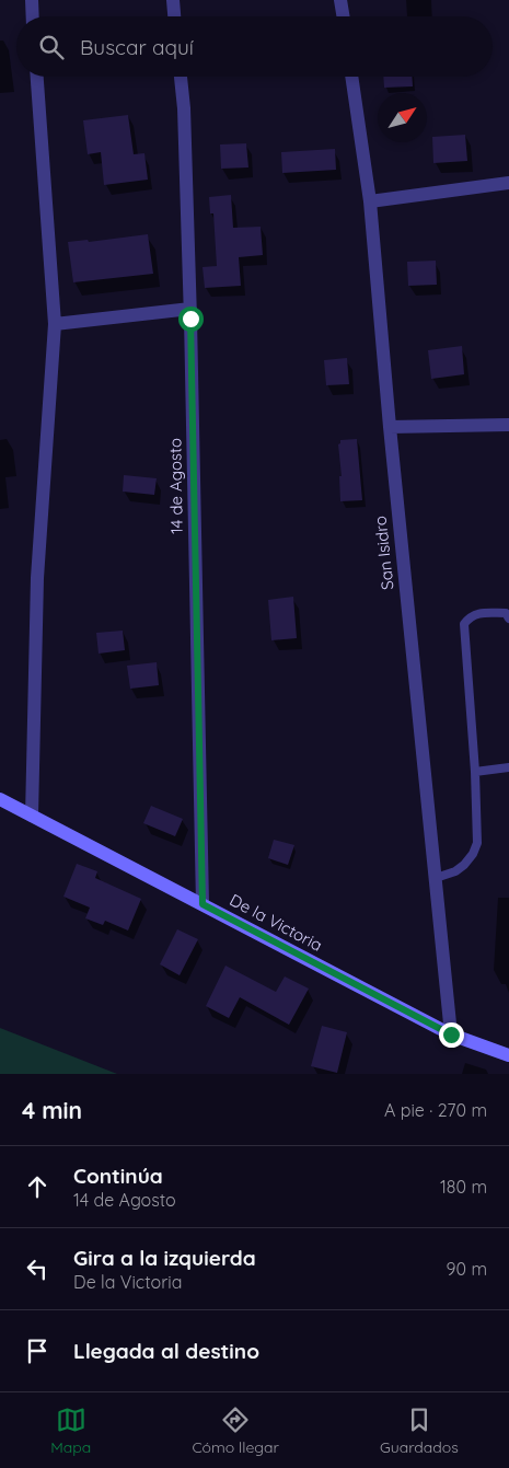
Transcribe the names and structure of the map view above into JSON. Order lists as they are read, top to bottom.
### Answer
{
  "streets": {
    "main road": ["De la Victoria"],
    "street": ["14 de Agosto", "San Isidro"]
  },
  "crossings": [
    ["14 de Agosto", "De la Victoria"],
    ["San Isidro", "De la Victoria"]
  ],
  "north": "top right",
  "page": {
    "search": "Buscar aquí",
    "heading": ["4 min", "A pie · 270 m"],
    "list": [
      ["Continúa", "14 de Agosto", "180 m"],
      ["Gira a la izquierda", "De la Victoria", "90 m"],
      "Llegada al destino"
    ],
    "nav": ["Mapa", "Cómo llegar", "Guardados"]
  }
}
